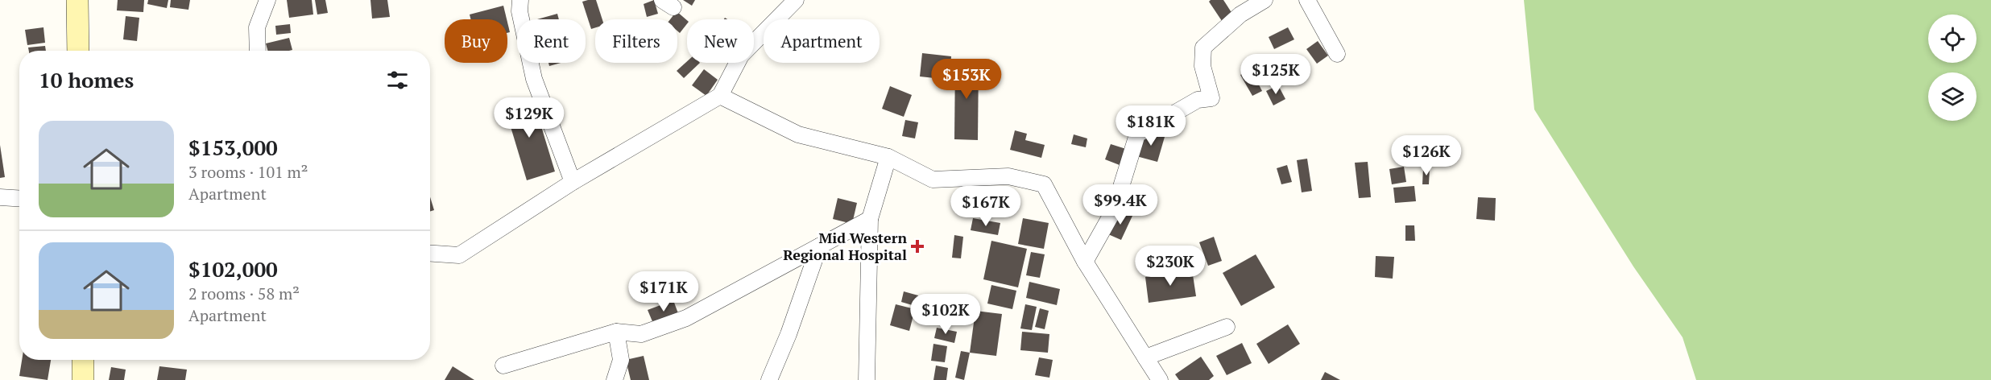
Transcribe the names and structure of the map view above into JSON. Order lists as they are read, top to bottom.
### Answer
{
  "places": {
    "health": ["Mid Western Regional Hospital"]
  },
  "page": {
    "chip": [
      "Buy",
      "Rent",
      "Filters",
      "New",
      "Apartment"
    ],
    "heading": "10 homes",
    "price": [
      "$125K",
      "$153K",
      "$129K",
      "$181K",
      "$126K",
      "$99.4K",
      "$167K",
      "$230K",
      "$171K",
      "$102K"
    ],
    "list": [
      {
        "name": "$153,000",
        "note": "3 rooms · 101 m² · Apartment"
      },
      {
        "name": "$102,000",
        "note": "2 rooms · 58 m² · Apartment"
      }
    ]
  }
}
